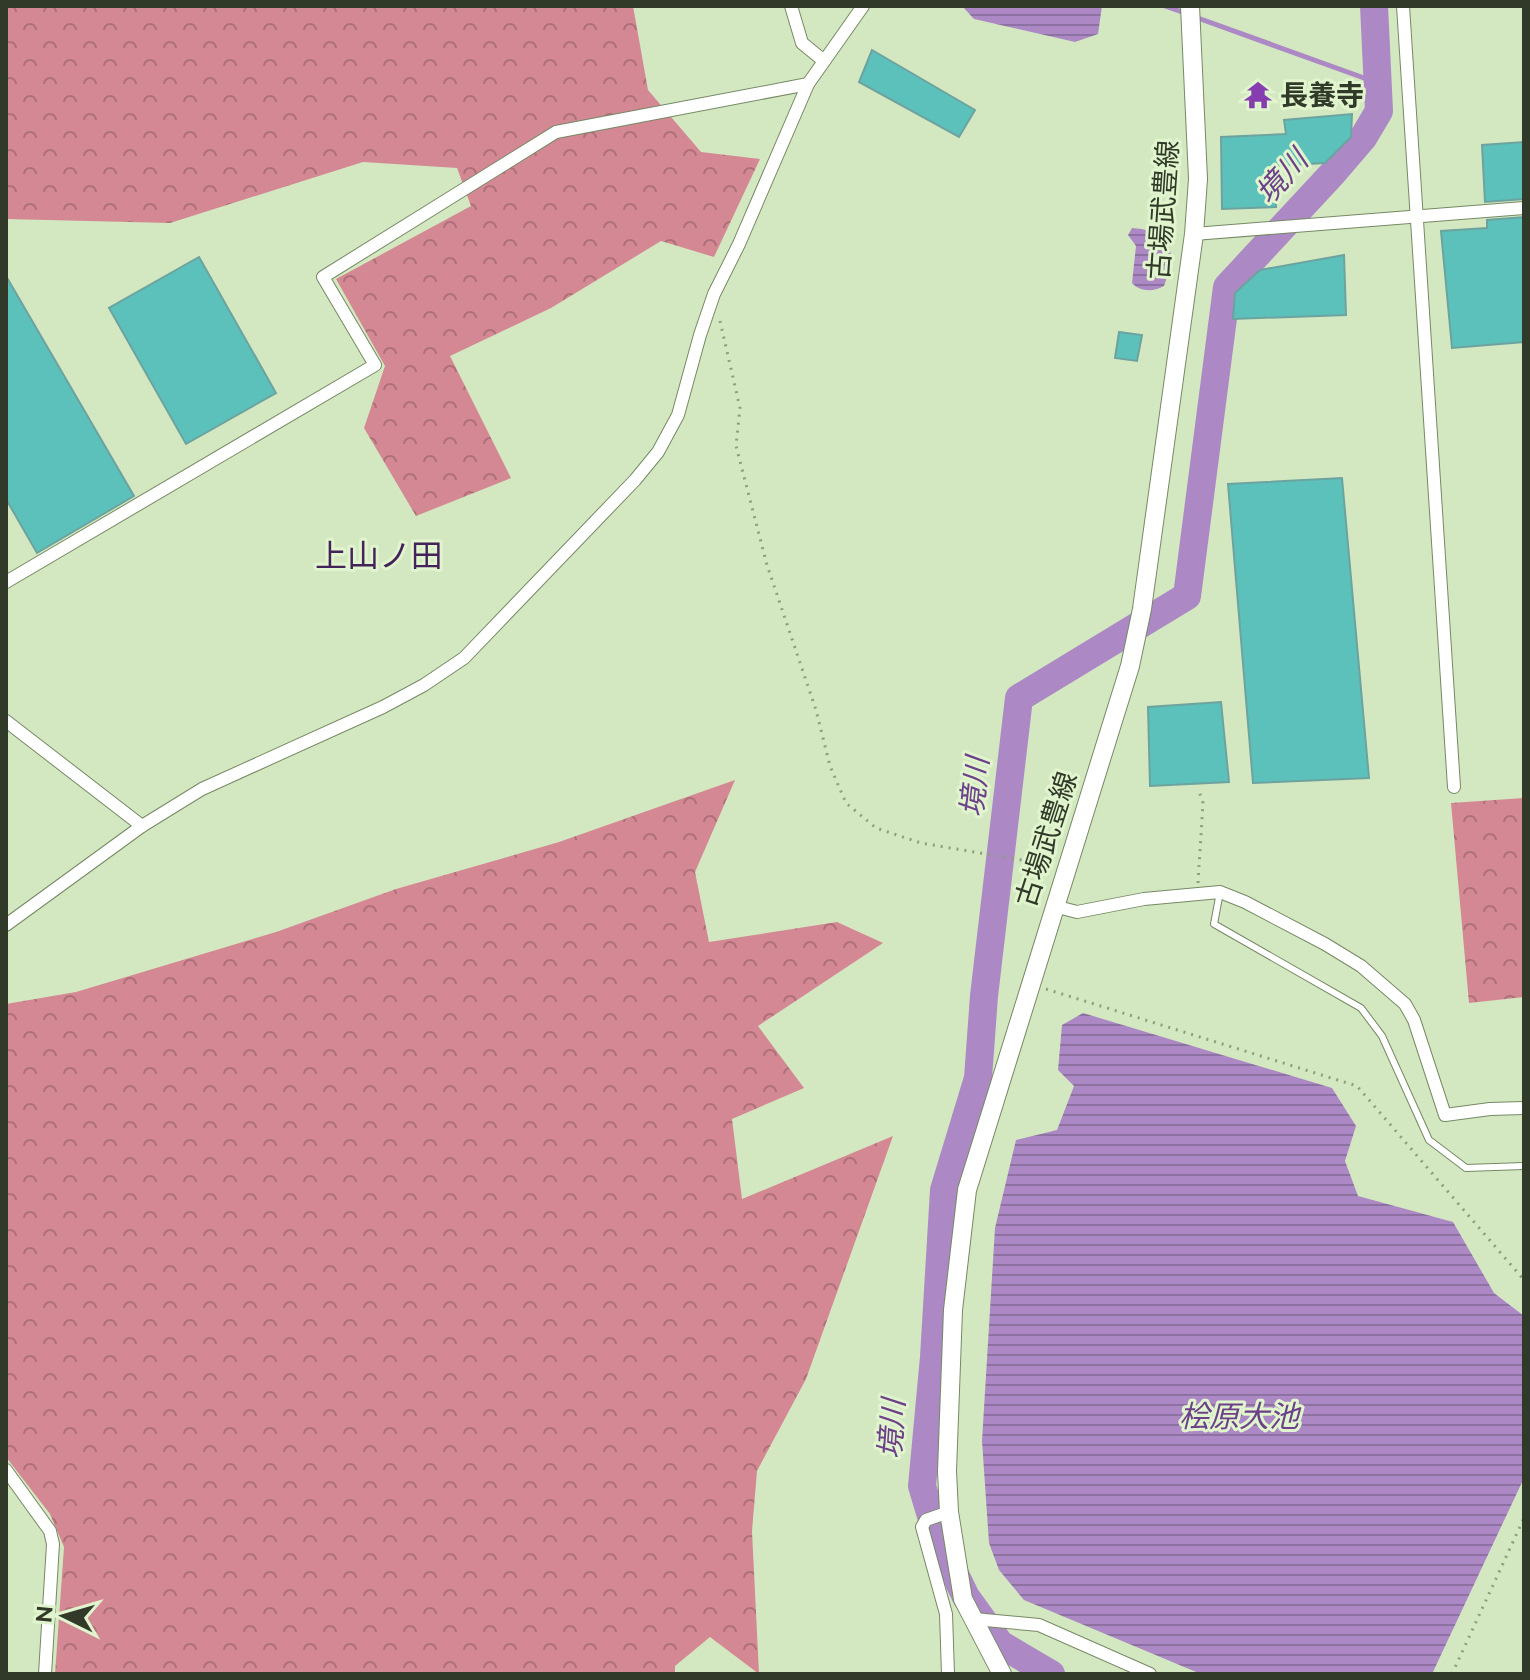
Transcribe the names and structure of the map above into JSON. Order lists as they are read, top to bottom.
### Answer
{
  "streets": {
    "main road": ["古場武豊線"]
  },
  "districts": ["上山ノ田"],
  "water": ["境川", "桧原大池"],
  "places": {
    "temple": ["長養寺"]
  },
  "north": "left"
}
